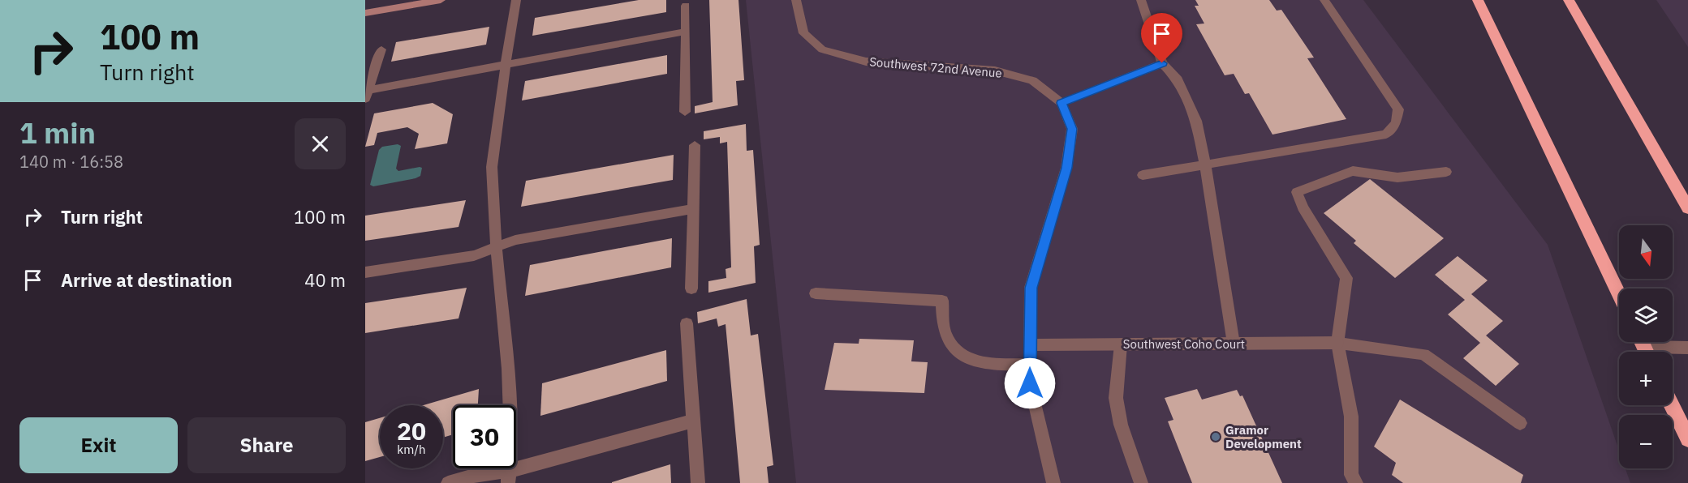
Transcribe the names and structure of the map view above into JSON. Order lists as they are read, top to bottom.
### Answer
{
  "streets": {
    "street": ["Southwest 72nd Avenue", "Southwest Coho Court"]
  },
  "places": ["Gramor Development"],
  "north": "bottom",
  "page": {
    "turn": ["100 m", "Turn right"],
    "heading": ["1 min", "140 m · 16:58"],
    "list": [
      {
        "name": "Turn right",
        "value": "100 m"
      },
      {
        "name": "Arrive at destination",
        "value": "40 m"
      }
    ],
    "map_buttons": ["+", "−"],
    "speed": "20 km/h",
    "limit": "30",
    "buttons": ["Exit", "Share"]
  }
}
